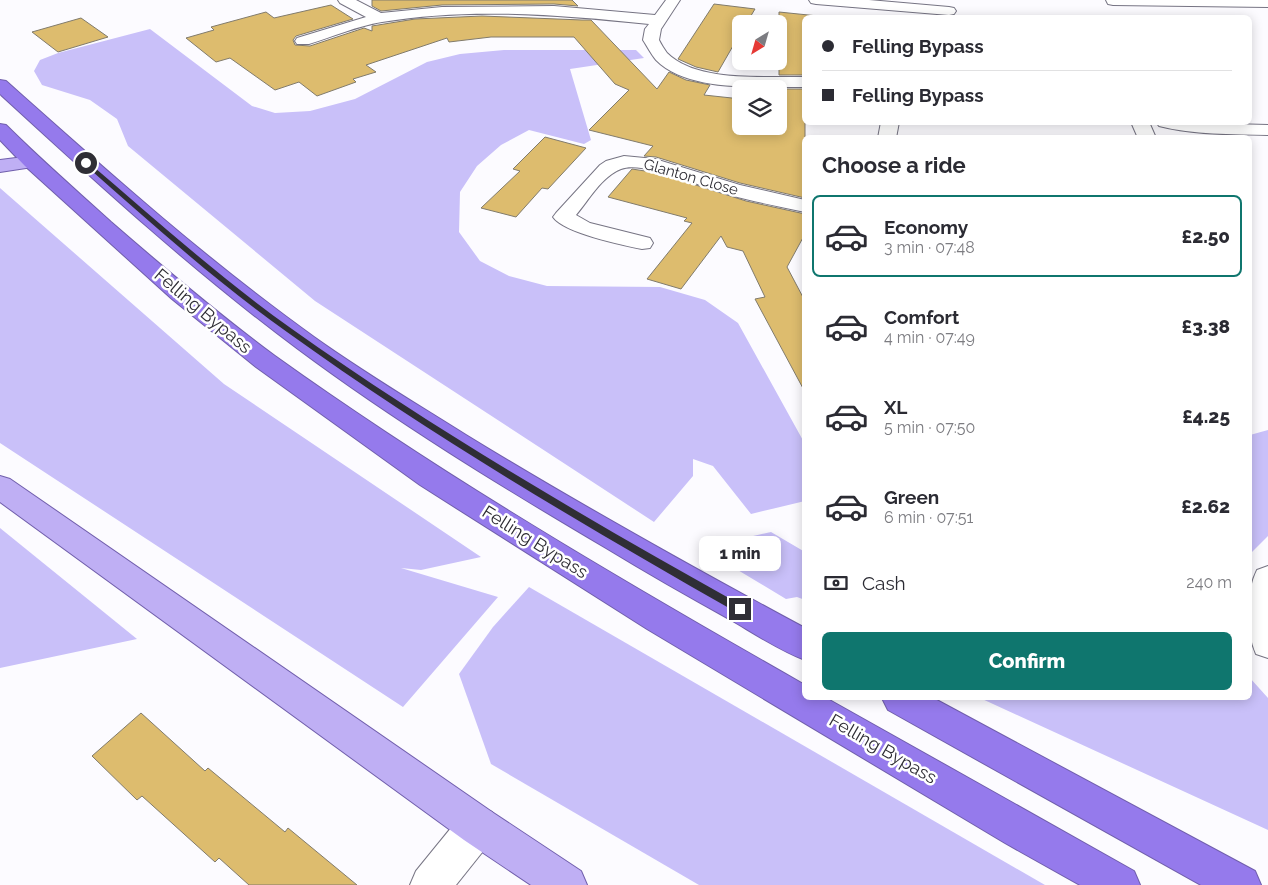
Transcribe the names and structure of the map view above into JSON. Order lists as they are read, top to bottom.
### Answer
{
  "streets": {
    "highway": ["Felling Bypass"],
    "street": ["Glanton Close"]
  },
  "north": "bottom left",
  "page": {
    "banner": ["Felling Bypass", "Felling Bypass"],
    "heading": "Choose a ride",
    "list": [
      {
        "name": "Economy",
        "note": "3 min · 07:48",
        "value": "£2.50"
      },
      {
        "name": "Comfort",
        "note": "4 min · 07:49",
        "value": "£3.38"
      },
      {
        "name": "XL",
        "note": "5 min · 07:50",
        "value": "£4.25"
      },
      {
        "name": "Green",
        "note": "6 min · 07:51",
        "value": "£2.62"
      }
    ],
    "bubble": "1 min",
    "pay": ["Cash", "240 m"],
    "buttons": "Confirm"
  }
}
